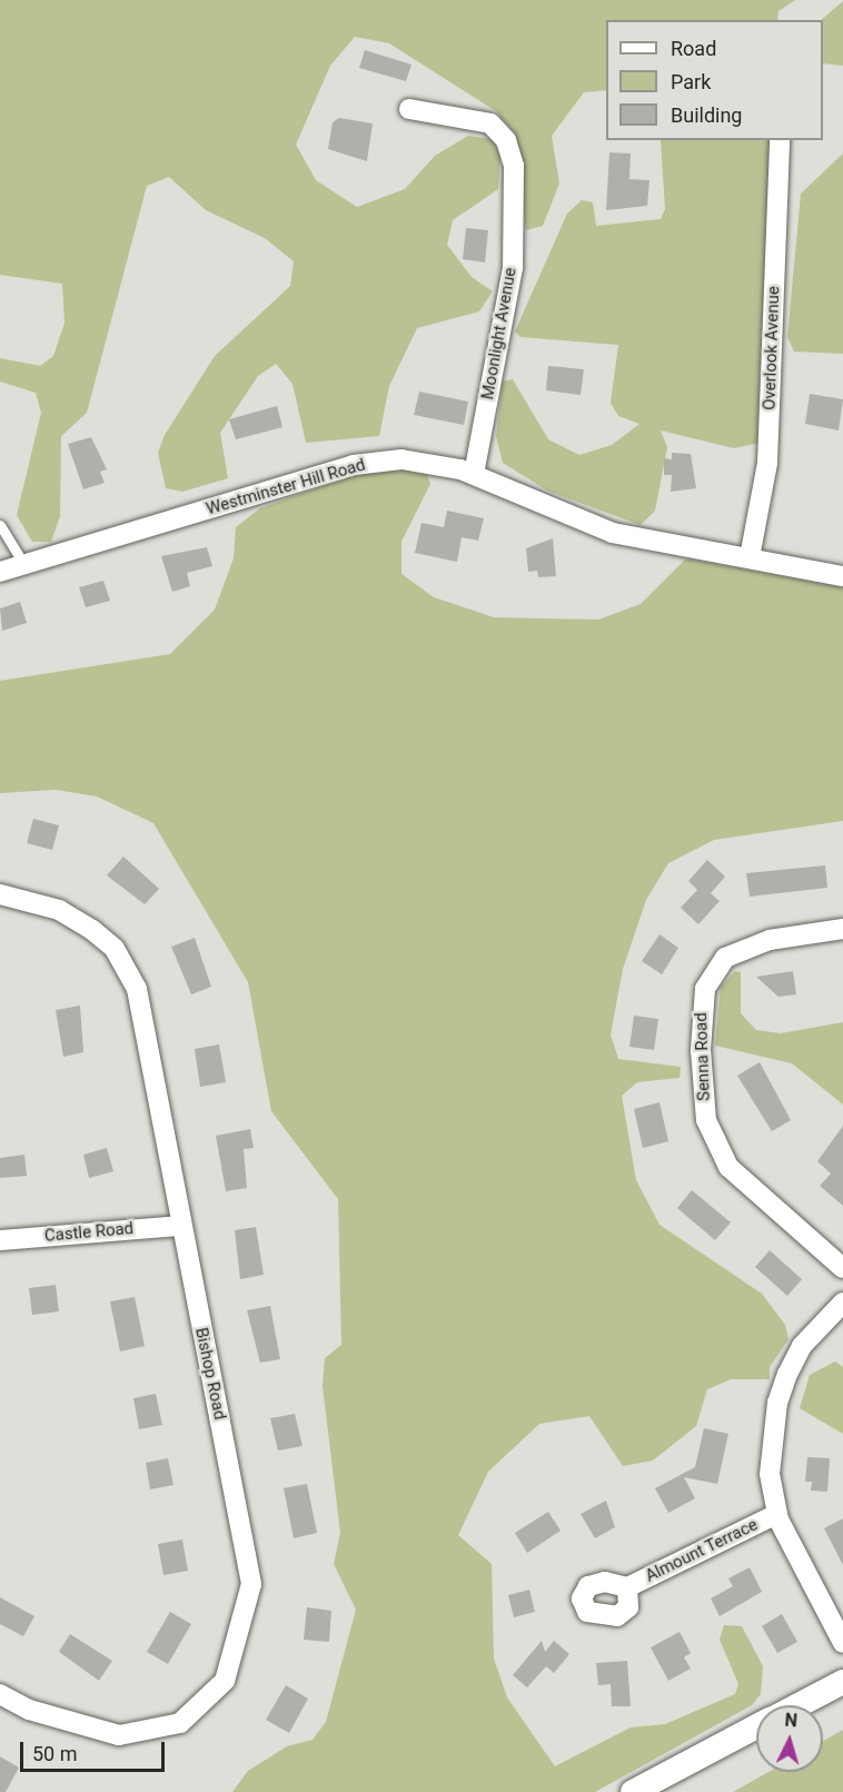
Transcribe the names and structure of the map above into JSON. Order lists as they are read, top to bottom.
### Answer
{
  "streets": {
    "street": [
      "Moonlight Avenue",
      "Overlook Avenue",
      "Westminster Hill Road",
      "Senna Road",
      "Castle Road",
      "Bishop Road",
      "Almount Terrace"
    ]
  },
  "crossings": [
    ["Moonlight Avenue", "Westminster Hill Road"],
    ["Overlook Avenue", "Westminster Hill Road"],
    ["Castle Road", "Bishop Road"]
  ],
  "legend": ["Road", "Park", "Building"],
  "scale_bar": "50 m",
  "north": "top"
}
